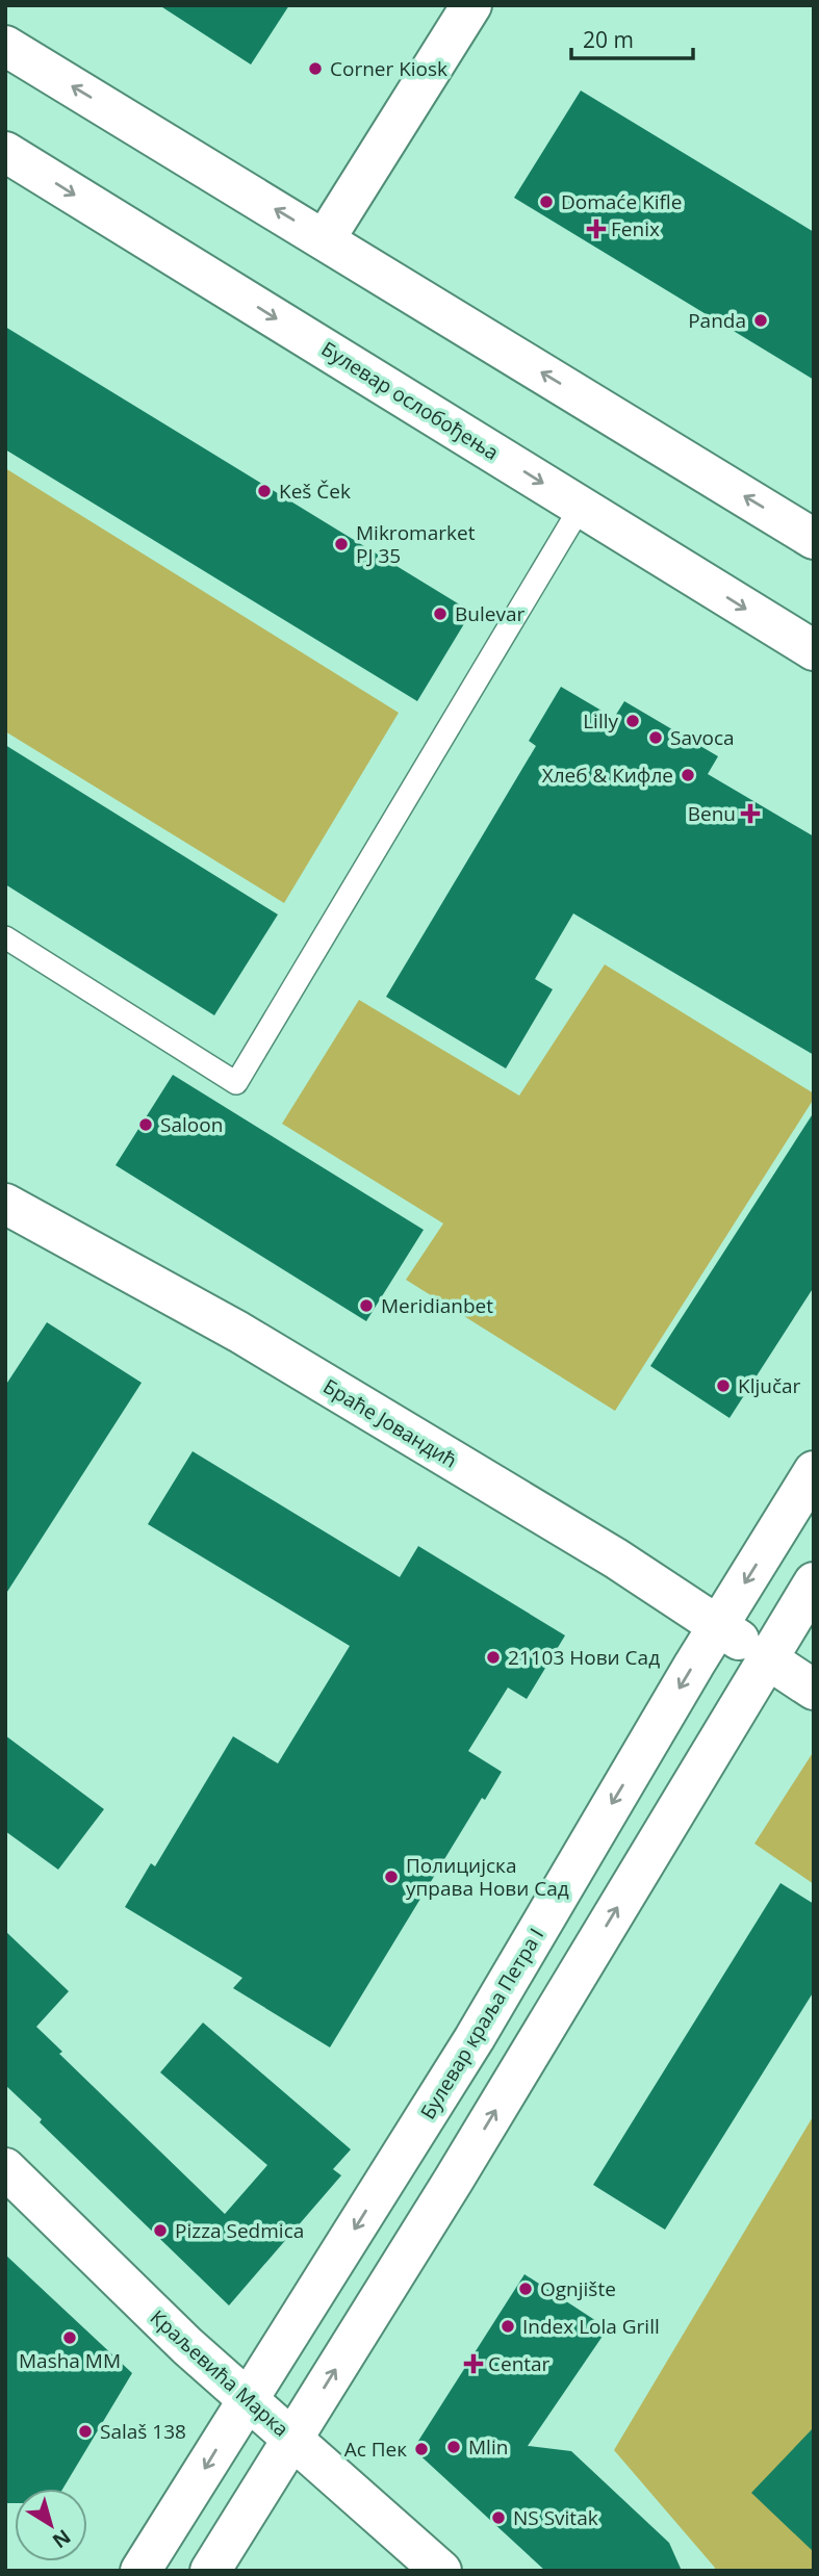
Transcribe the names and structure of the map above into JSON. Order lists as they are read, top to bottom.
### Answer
{
  "streets": {
    "street": [
      "Булевар ослобођења",
      "Браће Јовандић",
      "Булевар краља Петра I",
      "Краљевића Марка"
    ]
  },
  "crossings": [
    ["Браће Јовандић", "Булевар краља Петра I"],
    ["Булевар краља Петра I", "Краљевића Марка"]
  ],
  "places": {
    "other": [
      "Corner Kiosk",
      "Domaće Kifle",
      "Panda",
      "Keš Ček",
      "Mikromarket PJ 35",
      "Bulevar",
      "Lilly",
      "Savoca",
      "Хлеб & Кифле",
      "Saloon",
      "Meridianbet",
      "Ključar",
      "21103 Нови Сад",
      "Полицијска управа Нови Сад",
      "Pizza Sedmica",
      "Ognjište",
      "Index Lola Grill",
      "Masha MM",
      "Salaš 138",
      "Mlin",
      "Ас Пек",
      "NS Svitak"
    ],
    "health": ["Fenix", "Benu", "Centar"]
  },
  "scale_bar": "20 m",
  "north": "bottom right"
}
